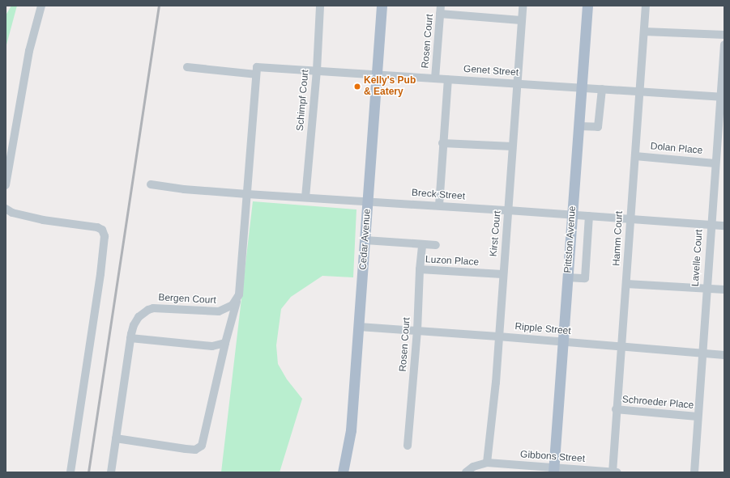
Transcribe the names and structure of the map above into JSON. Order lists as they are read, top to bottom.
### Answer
{
  "streets": {
    "main road": ["Cedar Avenue", "Pittston Avenue"],
    "street": [
      "Rosen Court",
      "Genet Street",
      "Schimpf Court",
      "Dolan Place",
      "Breck Street",
      "Kirst Court",
      "Hamm Court",
      "Lavelle Court",
      "Luzon Place",
      "Bergen Court",
      "Ripple Street",
      "Schroeder Place",
      "Gibbons Street"
    ]
  },
  "crossings": [
    ["Rosen Court", "Genet Street"],
    ["Rosen Court", "Luzon Place"],
    ["Rosen Court", "Ripple Street"],
    ["Genet Street", "Schimpf Court"],
    ["Genet Street", "Kirst Court"],
    ["Genet Street", "Hamm Court"],
    ["Genet Street", "Cedar Avenue"],
    ["Genet Street", "Pittston Avenue"],
    ["Genet Street", "Lavelle Court"],
    ["Schimpf Court", "Breck Street"],
    ["Dolan Place", "Hamm Court"],
    ["Dolan Place", "Lavelle Court"],
    ["Breck Street", "Kirst Court"],
    ["Breck Street", "Hamm Court"],
    ["Breck Street", "Cedar Avenue"],
    ["Breck Street", "Pittston Avenue"],
    ["Breck Street", "Lavelle Court"],
    ["Kirst Court", "Luzon Place"],
    ["Kirst Court", "Ripple Street"],
    ["Kirst Court", "Gibbons Street"],
    ["Hamm Court", "Ripple Street"],
    ["Hamm Court", "Schroeder Place"],
    ["Hamm Court", "Gibbons Street"],
    ["Cedar Avenue", "Ripple Street"],
    ["Pittston Avenue", "Ripple Street"],
    ["Pittston Avenue", "Gibbons Street"],
    ["Lavelle Court", "Ripple Street"],
    ["Lavelle Court", "Schroeder Place"]
  ],
  "places": ["Kelly's Pub & Eatery"]
}
